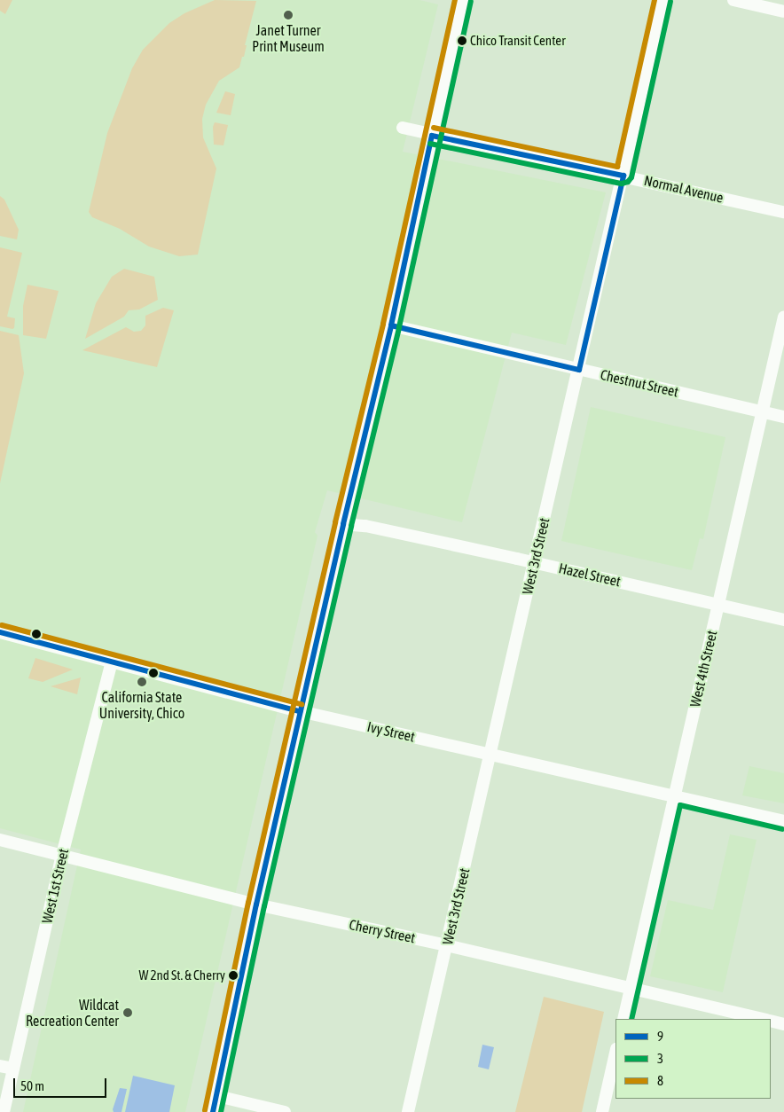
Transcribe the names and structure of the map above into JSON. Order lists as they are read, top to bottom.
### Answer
{
  "streets": {
    "street": [
      "Normal Avenue",
      "Chestnut Street",
      "West 3rd Street",
      "Hazel Street",
      "West 4th Street",
      "Ivy Street",
      "West 1st Street",
      "Cherry Street"
    ]
  },
  "crossings": [
    ["Normal Avenue", "West 3rd Street"],
    ["Chestnut Street", "West 3rd Street"],
    ["Chestnut Street", "West 4th Street"],
    ["West 3rd Street", "Hazel Street"],
    ["West 3rd Street", "Ivy Street"],
    ["West 3rd Street", "Cherry Street"],
    ["Hazel Street", "West 4th Street"],
    ["West 4th Street", "Ivy Street"],
    ["West 4th Street", "Cherry Street"],
    ["Ivy Street", "West 1st Street"],
    ["West 1st Street", "Cherry Street"]
  ],
  "places": [
    "Janet Turner Print Museum",
    "Chico Transit Center",
    "California State University, Chico",
    "W 2nd St. & Cherry",
    "Wildcat Recreation Center"
  ],
  "lines": ["transit line 8", "transit line 3", "transit line 9"],
  "legend": ["9", "3", "8"],
  "scale_bar": "50 m"
}
